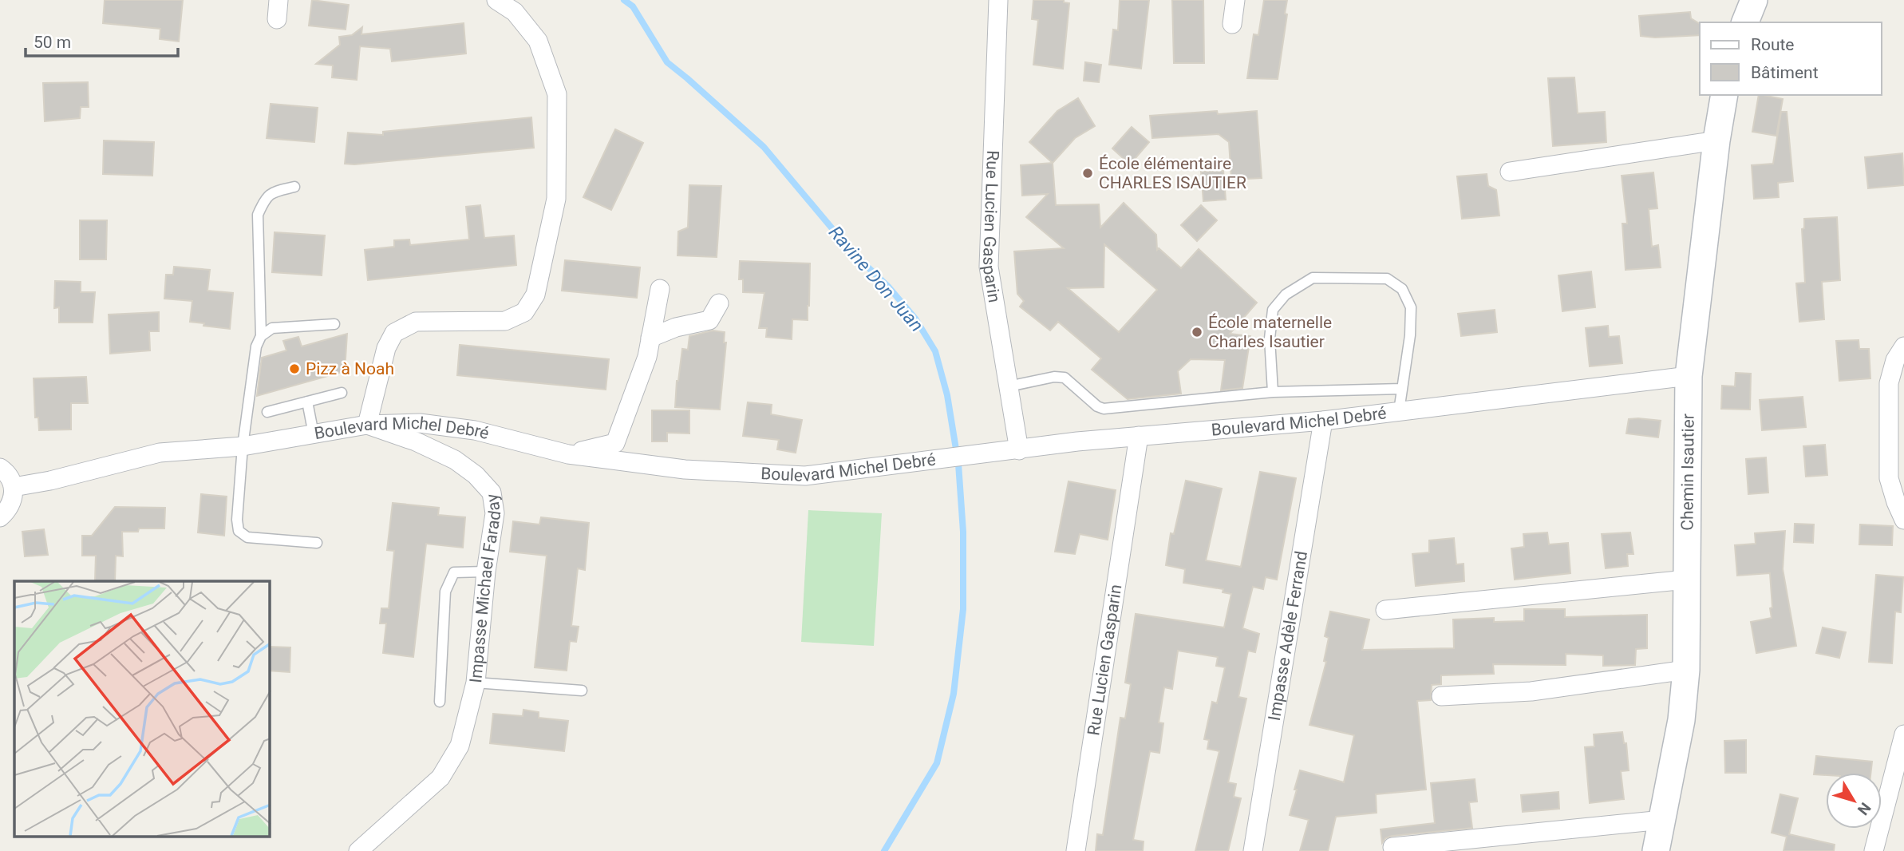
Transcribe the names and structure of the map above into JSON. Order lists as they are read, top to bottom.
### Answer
{
  "streets": {
    "main road": ["Chemin Isautier"],
    "street": [
      "Rue Lucien Gasparin",
      "Boulevard Michel Debré",
      "Impasse Michael Faraday",
      "Impasse Adèle Ferrand"
    ]
  },
  "crossings": [
    ["Rue Lucien Gasparin", "Boulevard Michel Debré"],
    ["Boulevard Michel Debré", "Chemin Isautier"],
    ["Boulevard Michel Debré", "Impasse Michael Faraday"],
    ["Boulevard Michel Debré", "Impasse Adèle Ferrand"]
  ],
  "water": ["Ravine Don Juan"],
  "places": ["École élémentaire CHARLES ISAUTIER", "École maternelle Charles Isautier", "Pizz à Noah"],
  "legend": ["Route", "Bâtiment"],
  "scale_bar": "50 m",
  "north": "bottom right"
}
